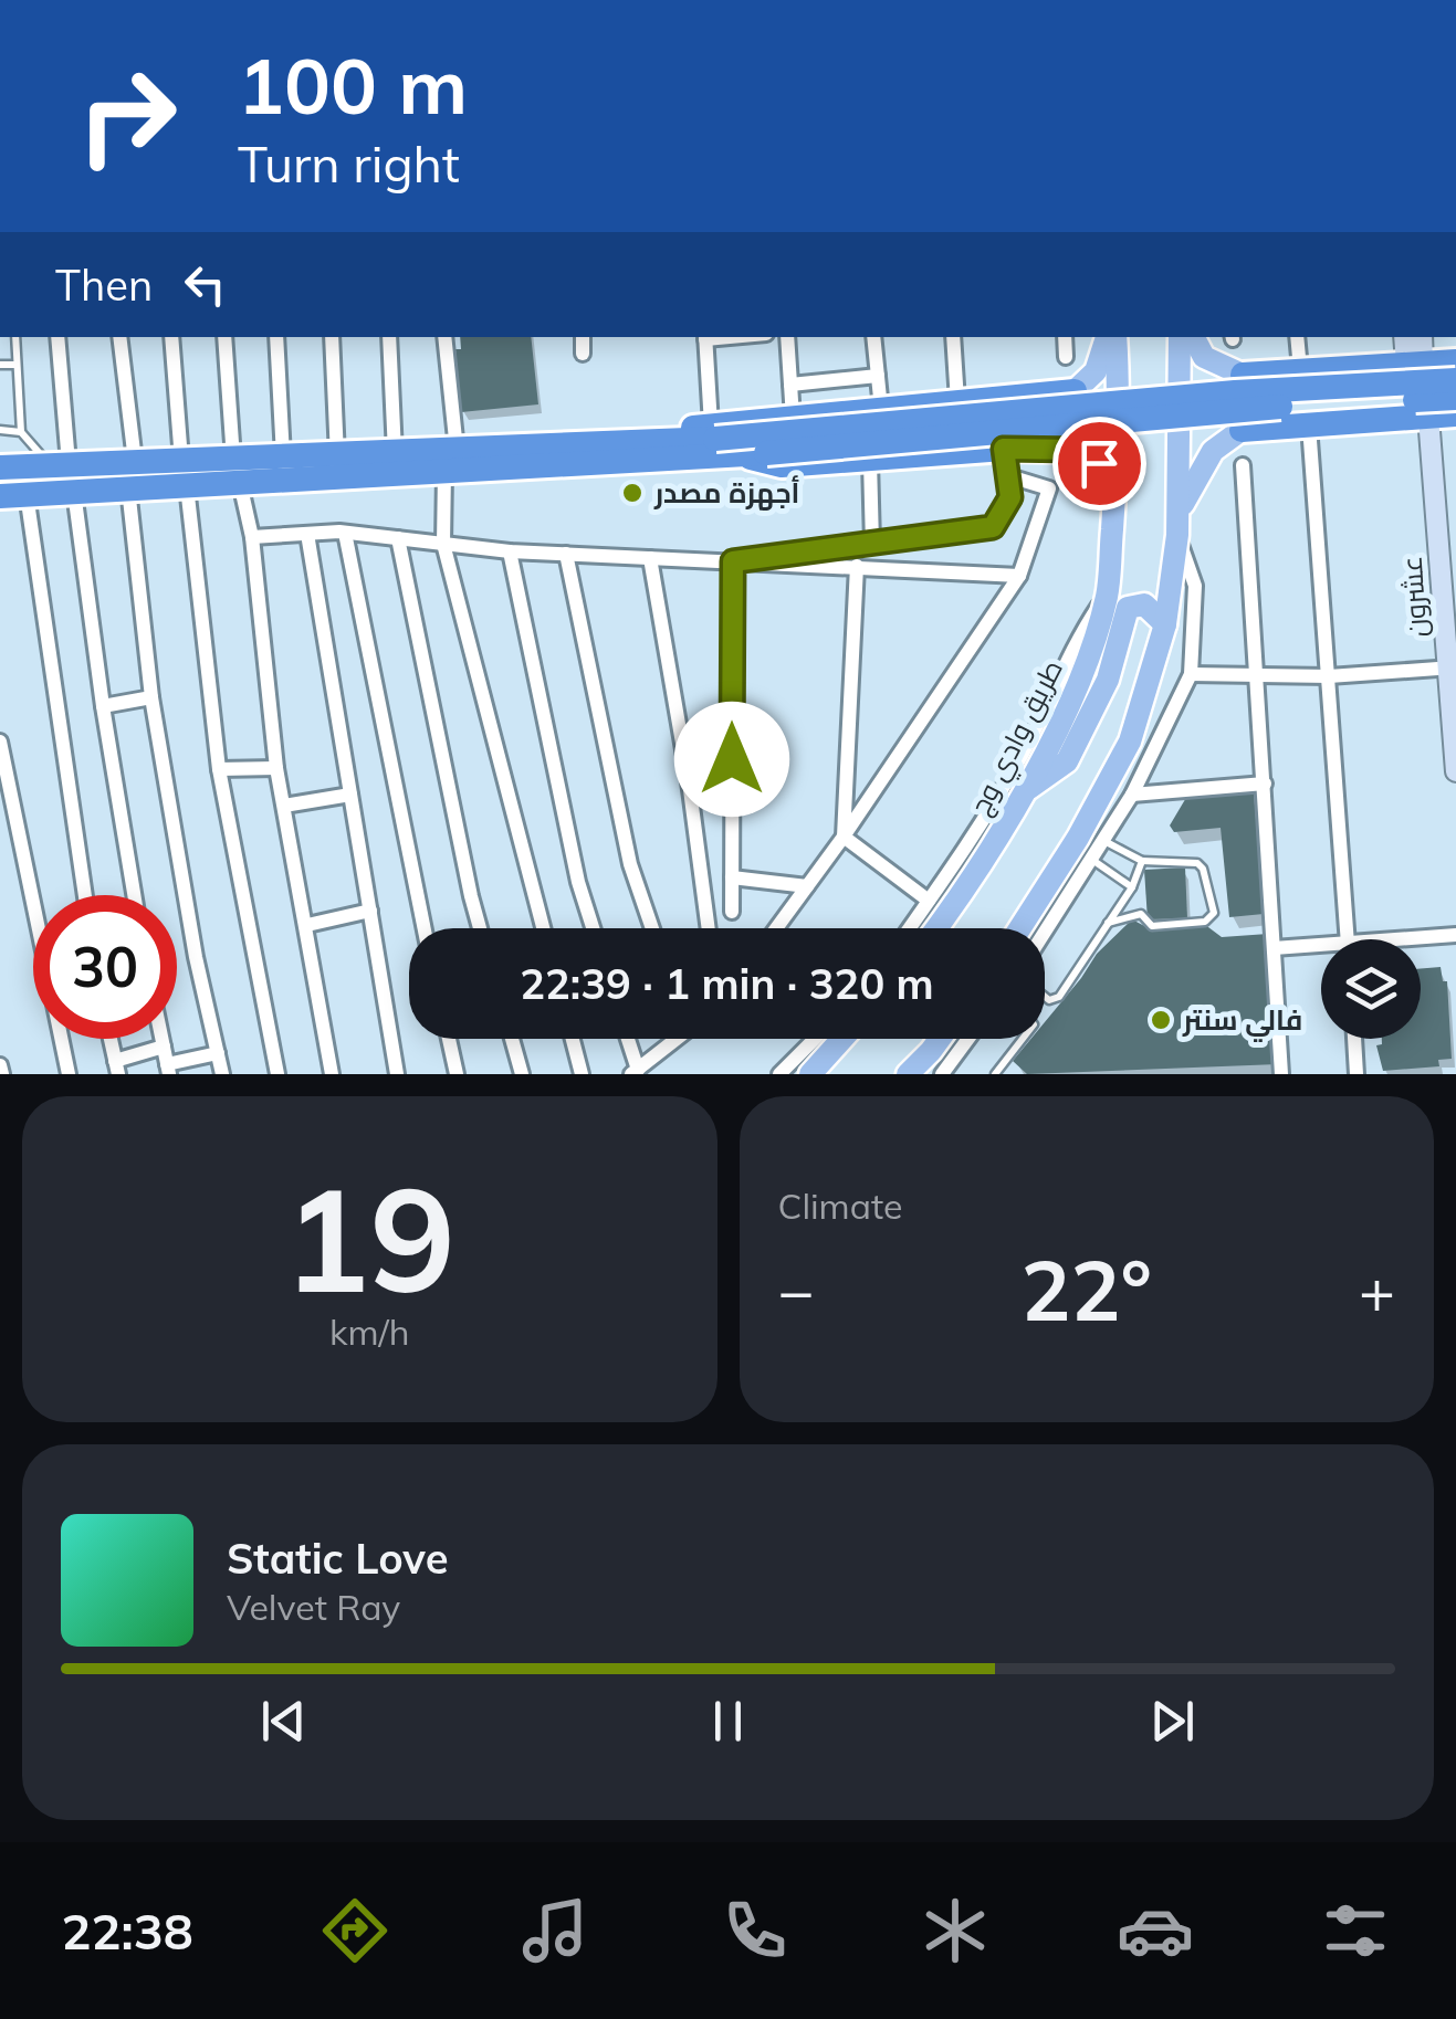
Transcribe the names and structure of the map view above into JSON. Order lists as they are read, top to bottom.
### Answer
{
  "streets": {
    "main road": ["طريق وادي وج"],
    "street": ["عشرون"]
  },
  "places": ["أجهزة مصدر", "فالي سنتر"],
  "page": {
    "turn": ["100 m", "Turn right"],
    "then": "Then",
    "limit": "30",
    "trip": "22:39 · 1 min · 320 m",
    "tile": [
      ["19", "km/h"],
      "Climate"
    ],
    "heat": ["−", "22°", "+"],
    "song": ["Static Love", "Velvet Ray"],
    "tabs": "22:38"
  }
}
